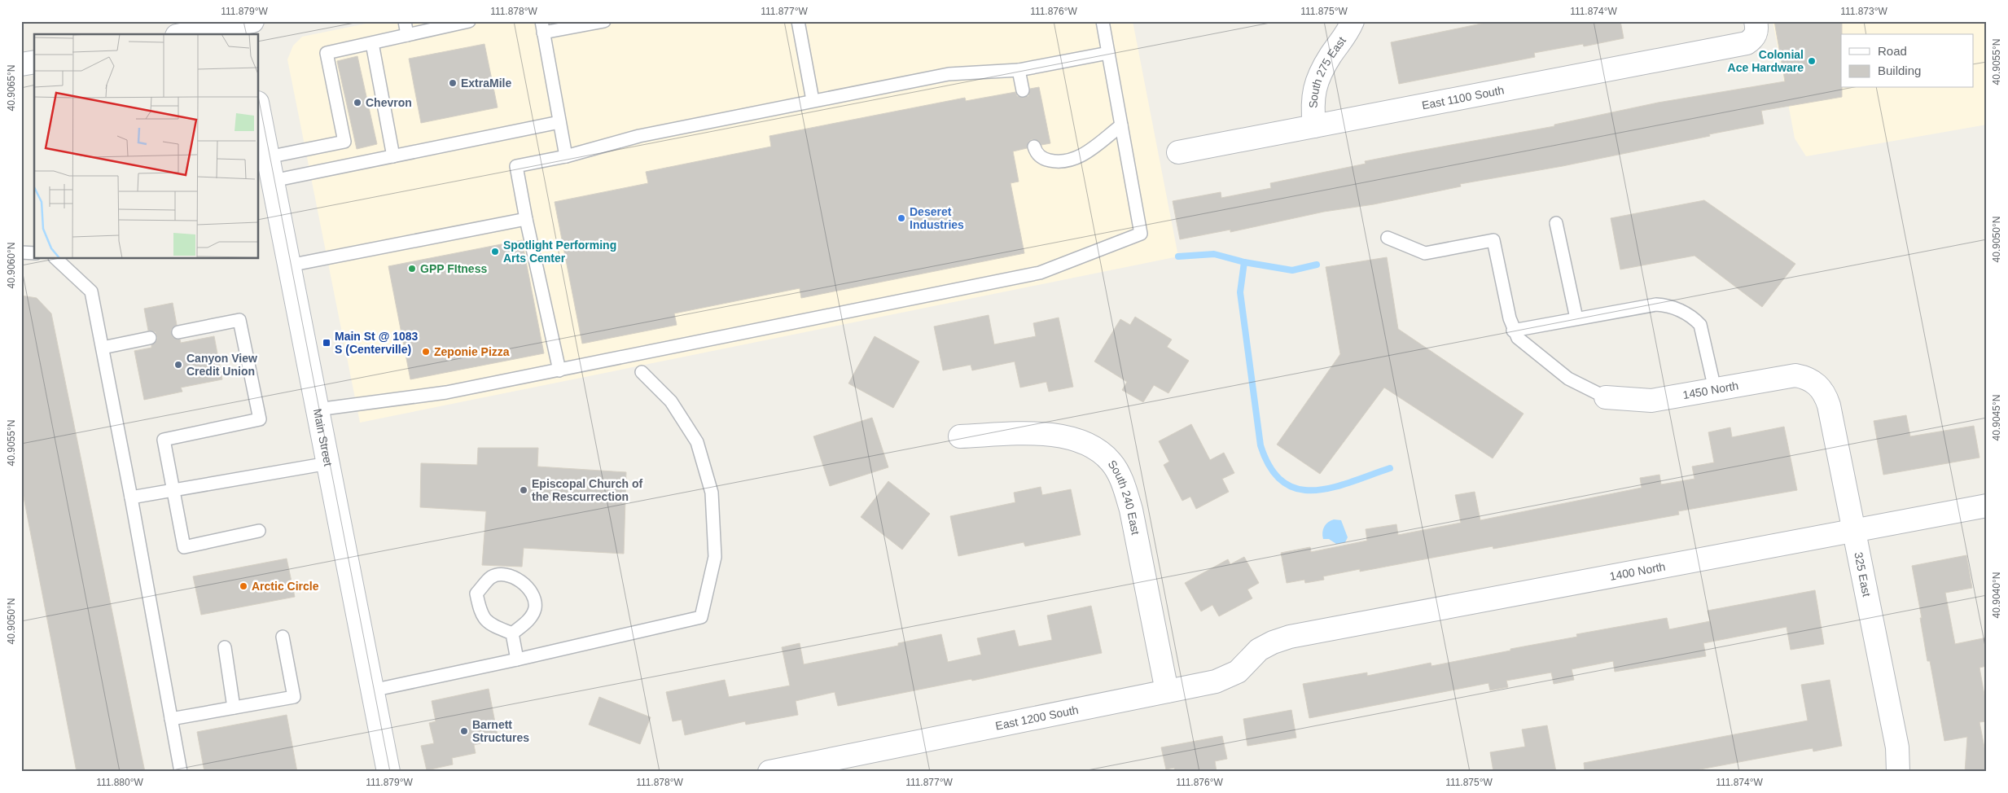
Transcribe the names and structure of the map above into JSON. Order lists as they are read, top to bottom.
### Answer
{
  "streets": {
    "street": [
      "South 275 East",
      "East 1100 South",
      "1450 North",
      "Main Street",
      "South 240 East",
      "1400 North",
      "325 East",
      "East 1200 South"
    ]
  },
  "crossings": [
    ["South 275 East", "East 1100 South"],
    ["1450 North", "325 East"],
    ["South 240 East", "East 1200 South"],
    ["1400 North", "325 East"],
    ["1400 North", "East 1200 South"]
  ],
  "places": {
    "other": [
      "Colonial Ace Hardware",
      "ExtraMile",
      "Chevron",
      "Deseret Industries",
      "Spotlight Performing Arts Center",
      "GPP FItness",
      "Zeponie Pizza",
      "Canyon View Credit Union",
      "Episcopal Church of the Rescurrection",
      "Arctic Circle",
      "Barnett Structures"
    ],
    "transit": ["Main St @ 1083 S (Centerville)"]
  },
  "legend": ["Road", "Building"],
  "coordinates": [
    "111.879°W",
    "111.878°W",
    "111.877°W",
    "111.876°W",
    "111.875°W",
    "111.874°W",
    "111.873°W",
    "40.9055°N",
    "40.9065°N",
    "40.9050°N",
    "40.9060°N",
    "40.9045°N",
    "40.9040°N",
    "111.880°W"
  ]
}
